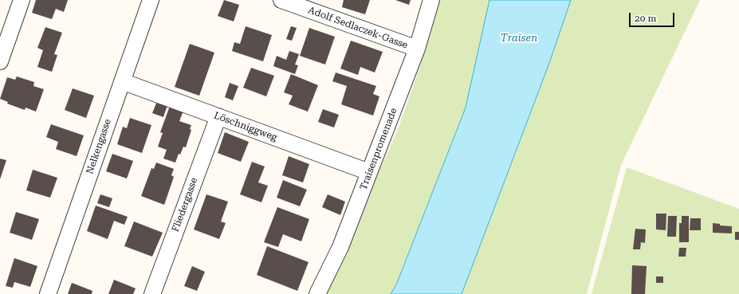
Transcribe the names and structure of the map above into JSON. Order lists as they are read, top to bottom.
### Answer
{
  "streets": {
    "street": [
      "Adolf Sedlaczek-Gasse",
      "Löschniggweg",
      "Nelkengasse",
      "Traisenpromenade",
      "Fliedergasse"
    ]
  },
  "crossings": [
    ["Adolf Sedlaczek-Gasse", "Traisenpromenade"],
    ["Löschniggweg", "Nelkengasse"],
    ["Löschniggweg", "Traisenpromenade"],
    ["Löschniggweg", "Fliedergasse"]
  ],
  "water": ["Traisen"],
  "scale_bar": "20 m"
}
